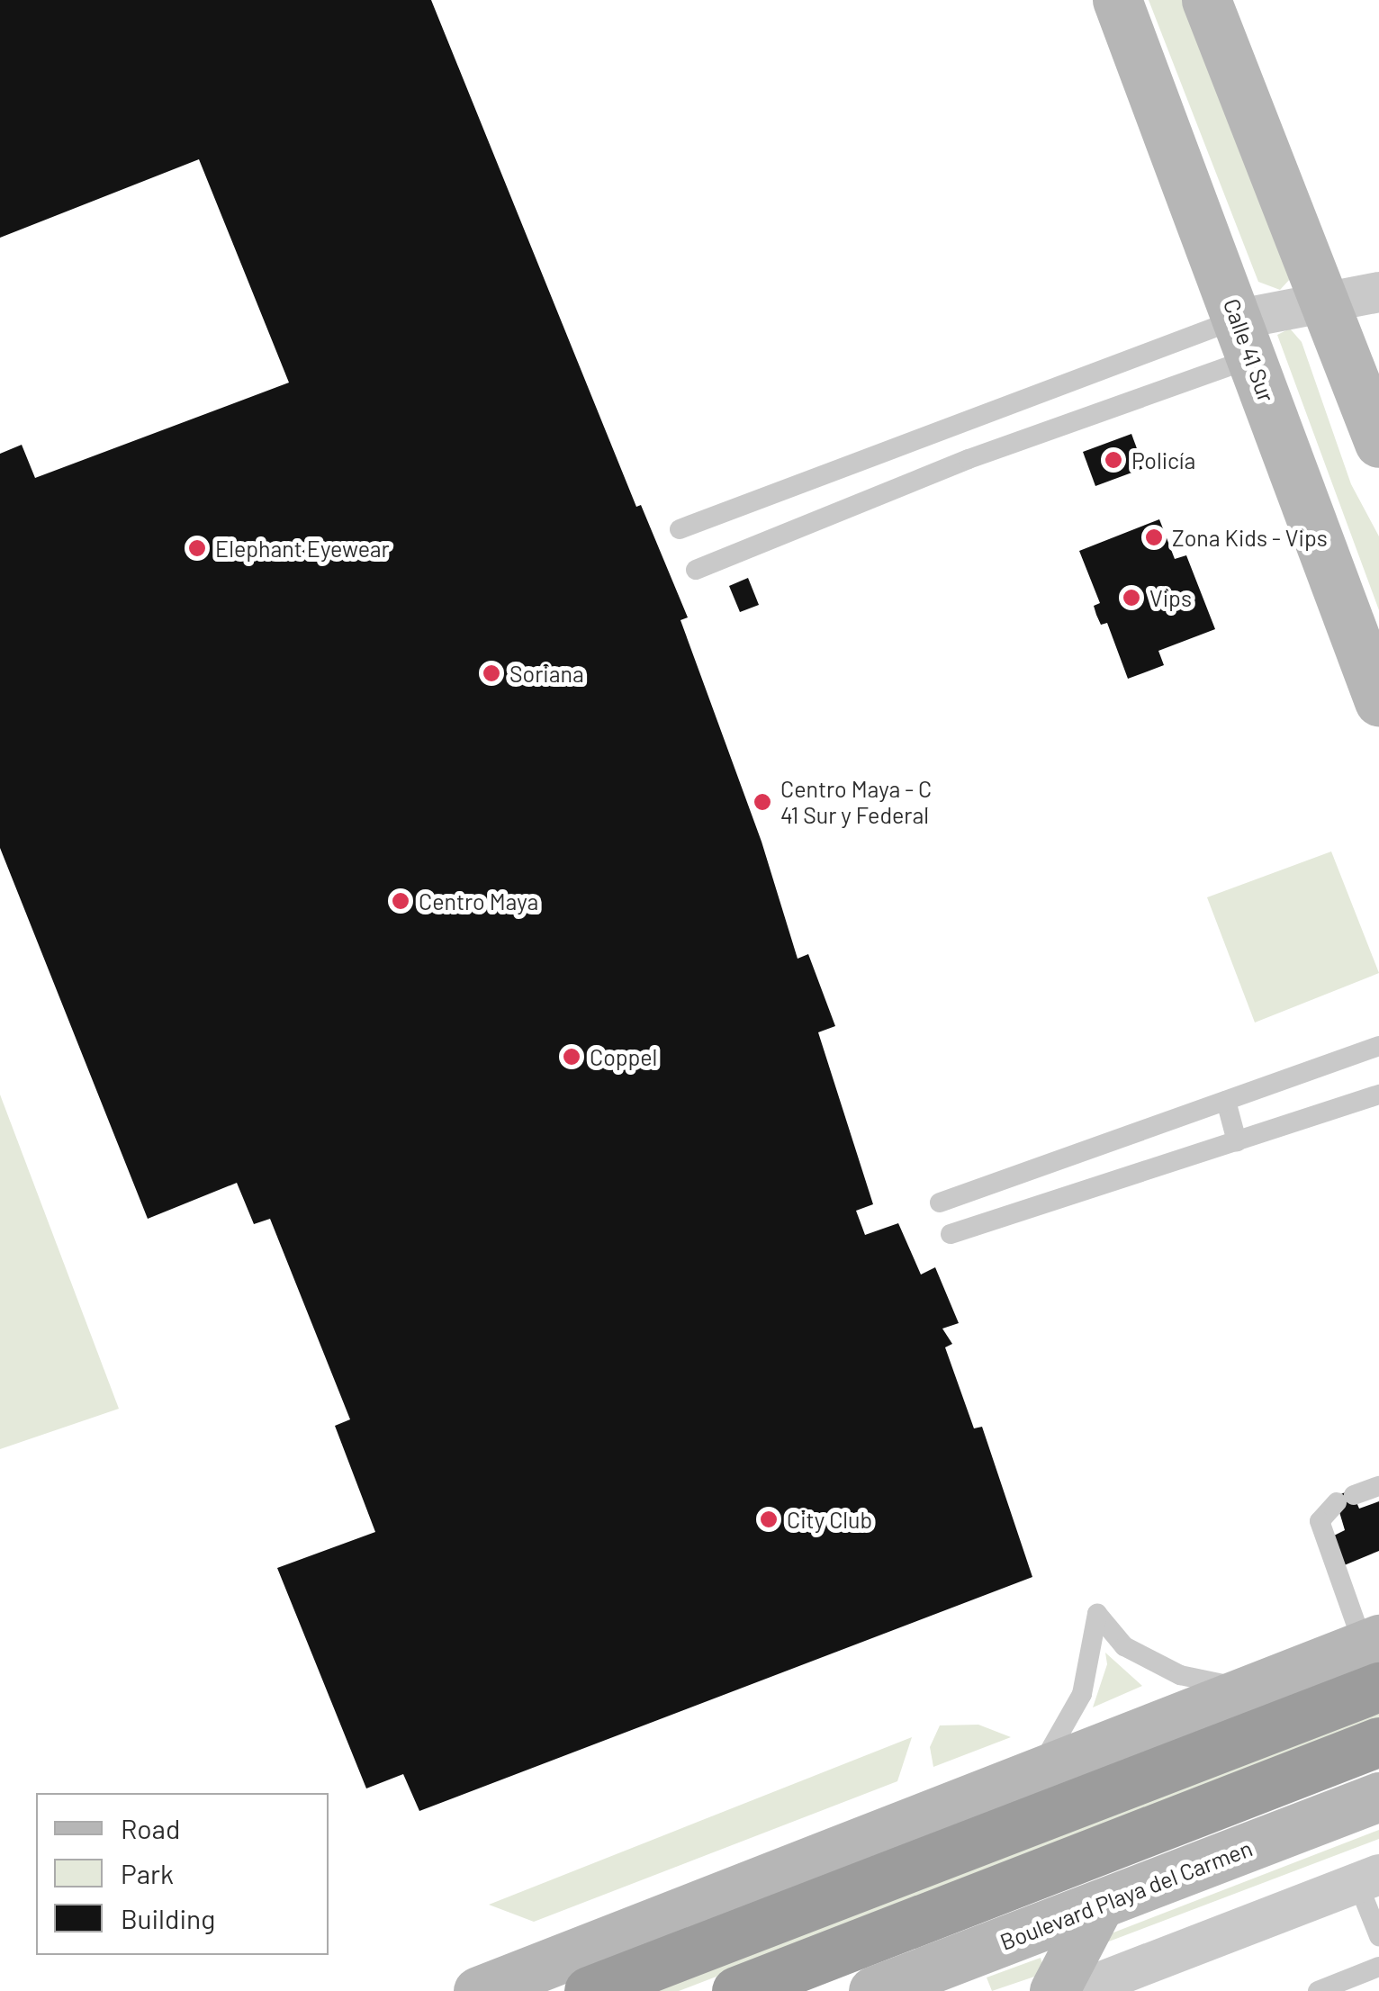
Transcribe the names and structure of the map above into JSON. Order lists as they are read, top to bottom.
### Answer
{
  "streets": {
    "main road": ["Calle 41 Sur", "Boulevard Playa del Carmen"]
  },
  "places": [
    "Policía",
    "Zona Kids - Vips",
    "Elephant Eyewear",
    "Vips",
    "Soriana",
    "Centro Maya - C 41 Sur y Federal",
    "Centro Maya",
    "Coppel",
    "City Club"
  ],
  "legend": ["Road", "Park", "Building"]
}
